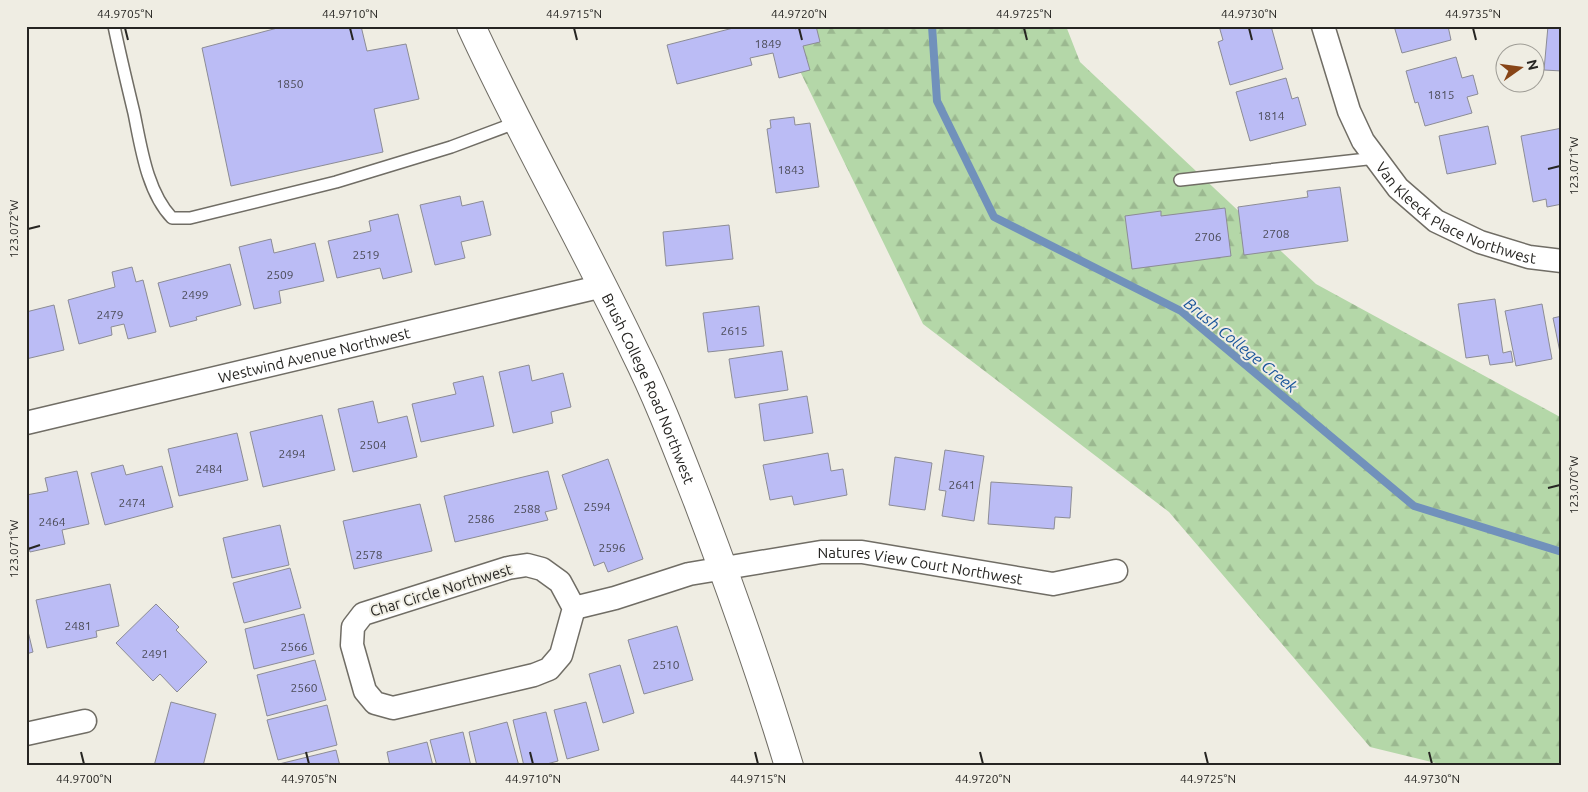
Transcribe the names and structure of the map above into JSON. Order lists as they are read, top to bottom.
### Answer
{
  "streets": {
    "street": [
      "Van Kleeck Place Northwest",
      "Westwind Avenue Northwest",
      "Brush College Road Northwest",
      "Natures View Court Northwest",
      "Char Circle Northwest"
    ]
  },
  "crossings": [
    ["Westwind Avenue Northwest", "Brush College Road Northwest"],
    ["Brush College Road Northwest", "Natures View Court Northwest"]
  ],
  "water": ["Brush College Creek"],
  "house_numbers": [
    "1849",
    "1850",
    "1815",
    "1814",
    "1843",
    "2708",
    "2706",
    "2519",
    "2509",
    "2499",
    "2479",
    "2615",
    "2504",
    "2494",
    "2484",
    "2641",
    "2474",
    "2594",
    "2588",
    "2586",
    "2464",
    "2596",
    "2578",
    "2481",
    "2566",
    "2491",
    "2510",
    "2560"
  ],
  "north": "right",
  "coordinates": [
    "44.9705°N",
    "44.9710°N",
    "44.9715°N",
    "44.9720°N",
    "44.9725°N",
    "44.9730°N",
    "44.9735°N",
    "123.071°W",
    "123.072°W",
    "123.070°W",
    "44.9700°N"
  ]
}
